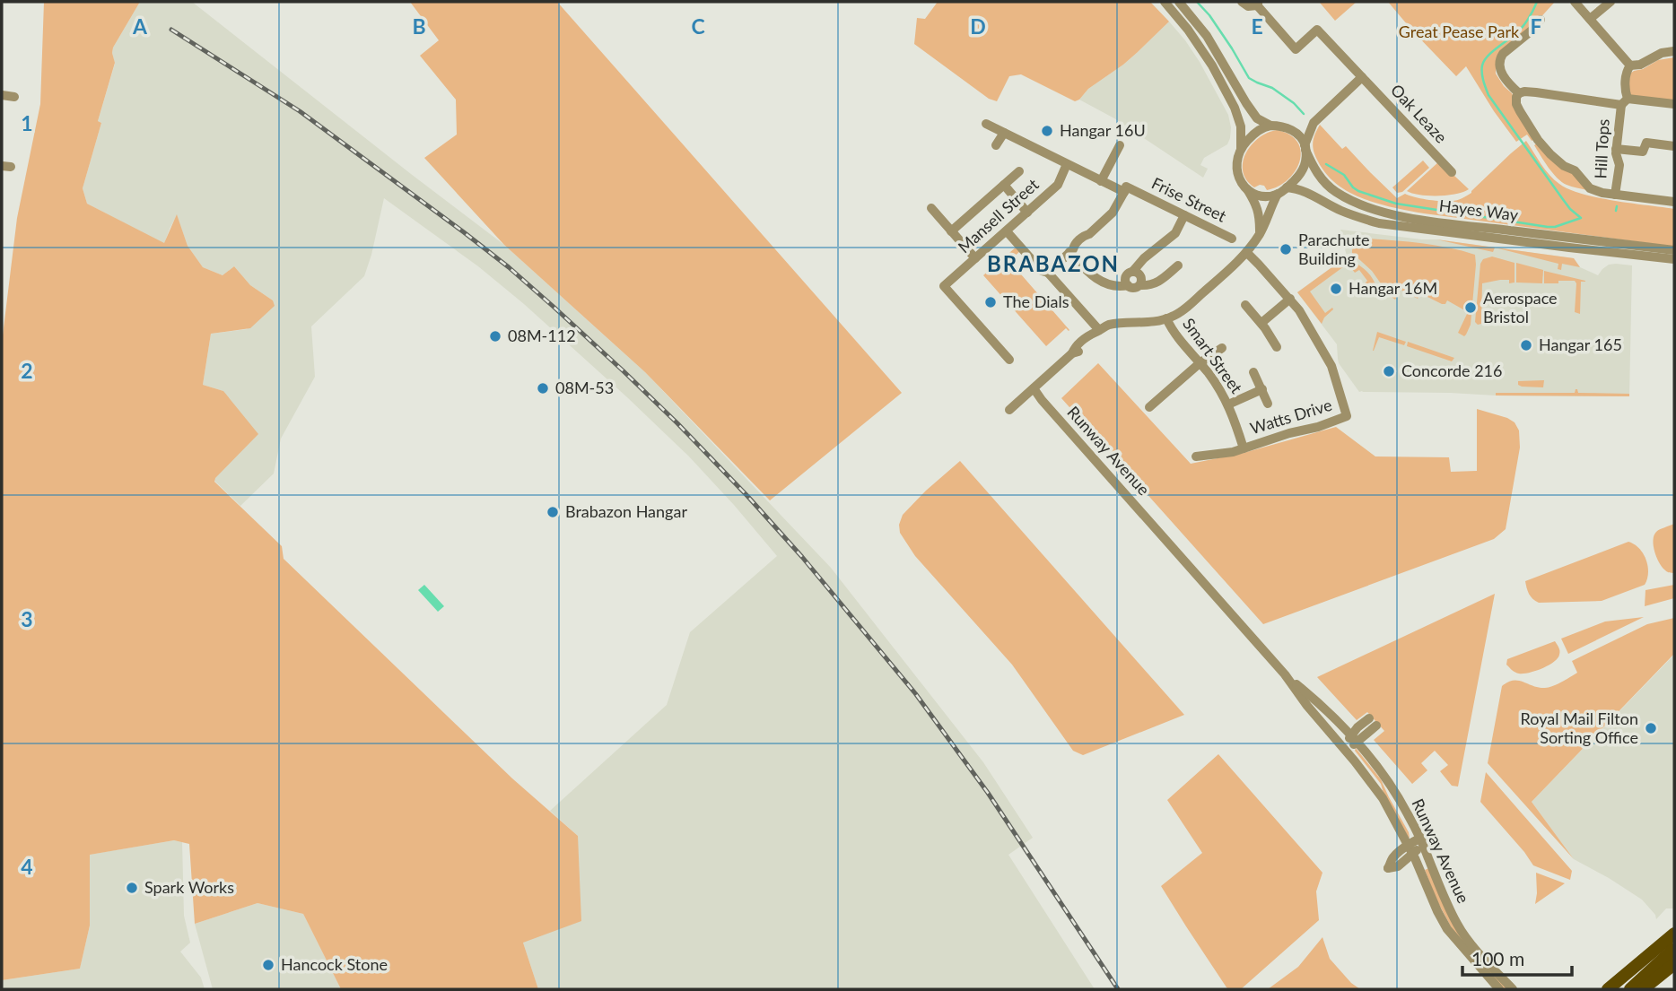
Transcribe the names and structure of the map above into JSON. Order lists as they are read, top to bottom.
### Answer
{
  "streets": {
    "street": [
      "Oak Leaze",
      "Hill Tops",
      "Frise Street",
      "Hayes Way",
      "Mansell Street",
      "Smart Street",
      "Watts Drive",
      "Runway Avenue"
    ]
  },
  "crossings": [
    ["Frise Street", "Mansell Street"],
    ["Smart Street", "Watts Drive"]
  ],
  "districts": ["BRABAZON"],
  "parks": ["Great Pease Park"],
  "places": [
    "Hangar 16U",
    "Parachute Building",
    "Hangar 16M",
    "The Dials",
    "Aerospace Bristol",
    "08M-112",
    "Hangar 165",
    "Concorde 216",
    "08M-53",
    "Brabazon Hangar",
    "Royal Mail Filton Sorting Office",
    "Spark Works",
    "Hancock Stone"
  ],
  "scale_bar": "100 m",
  "grid": {
    "columns": [
      "A",
      "B",
      "C",
      "D",
      "E",
      "F"
    ],
    "rows": [
      "1",
      "2",
      "3",
      "4"
    ]
  }
}
